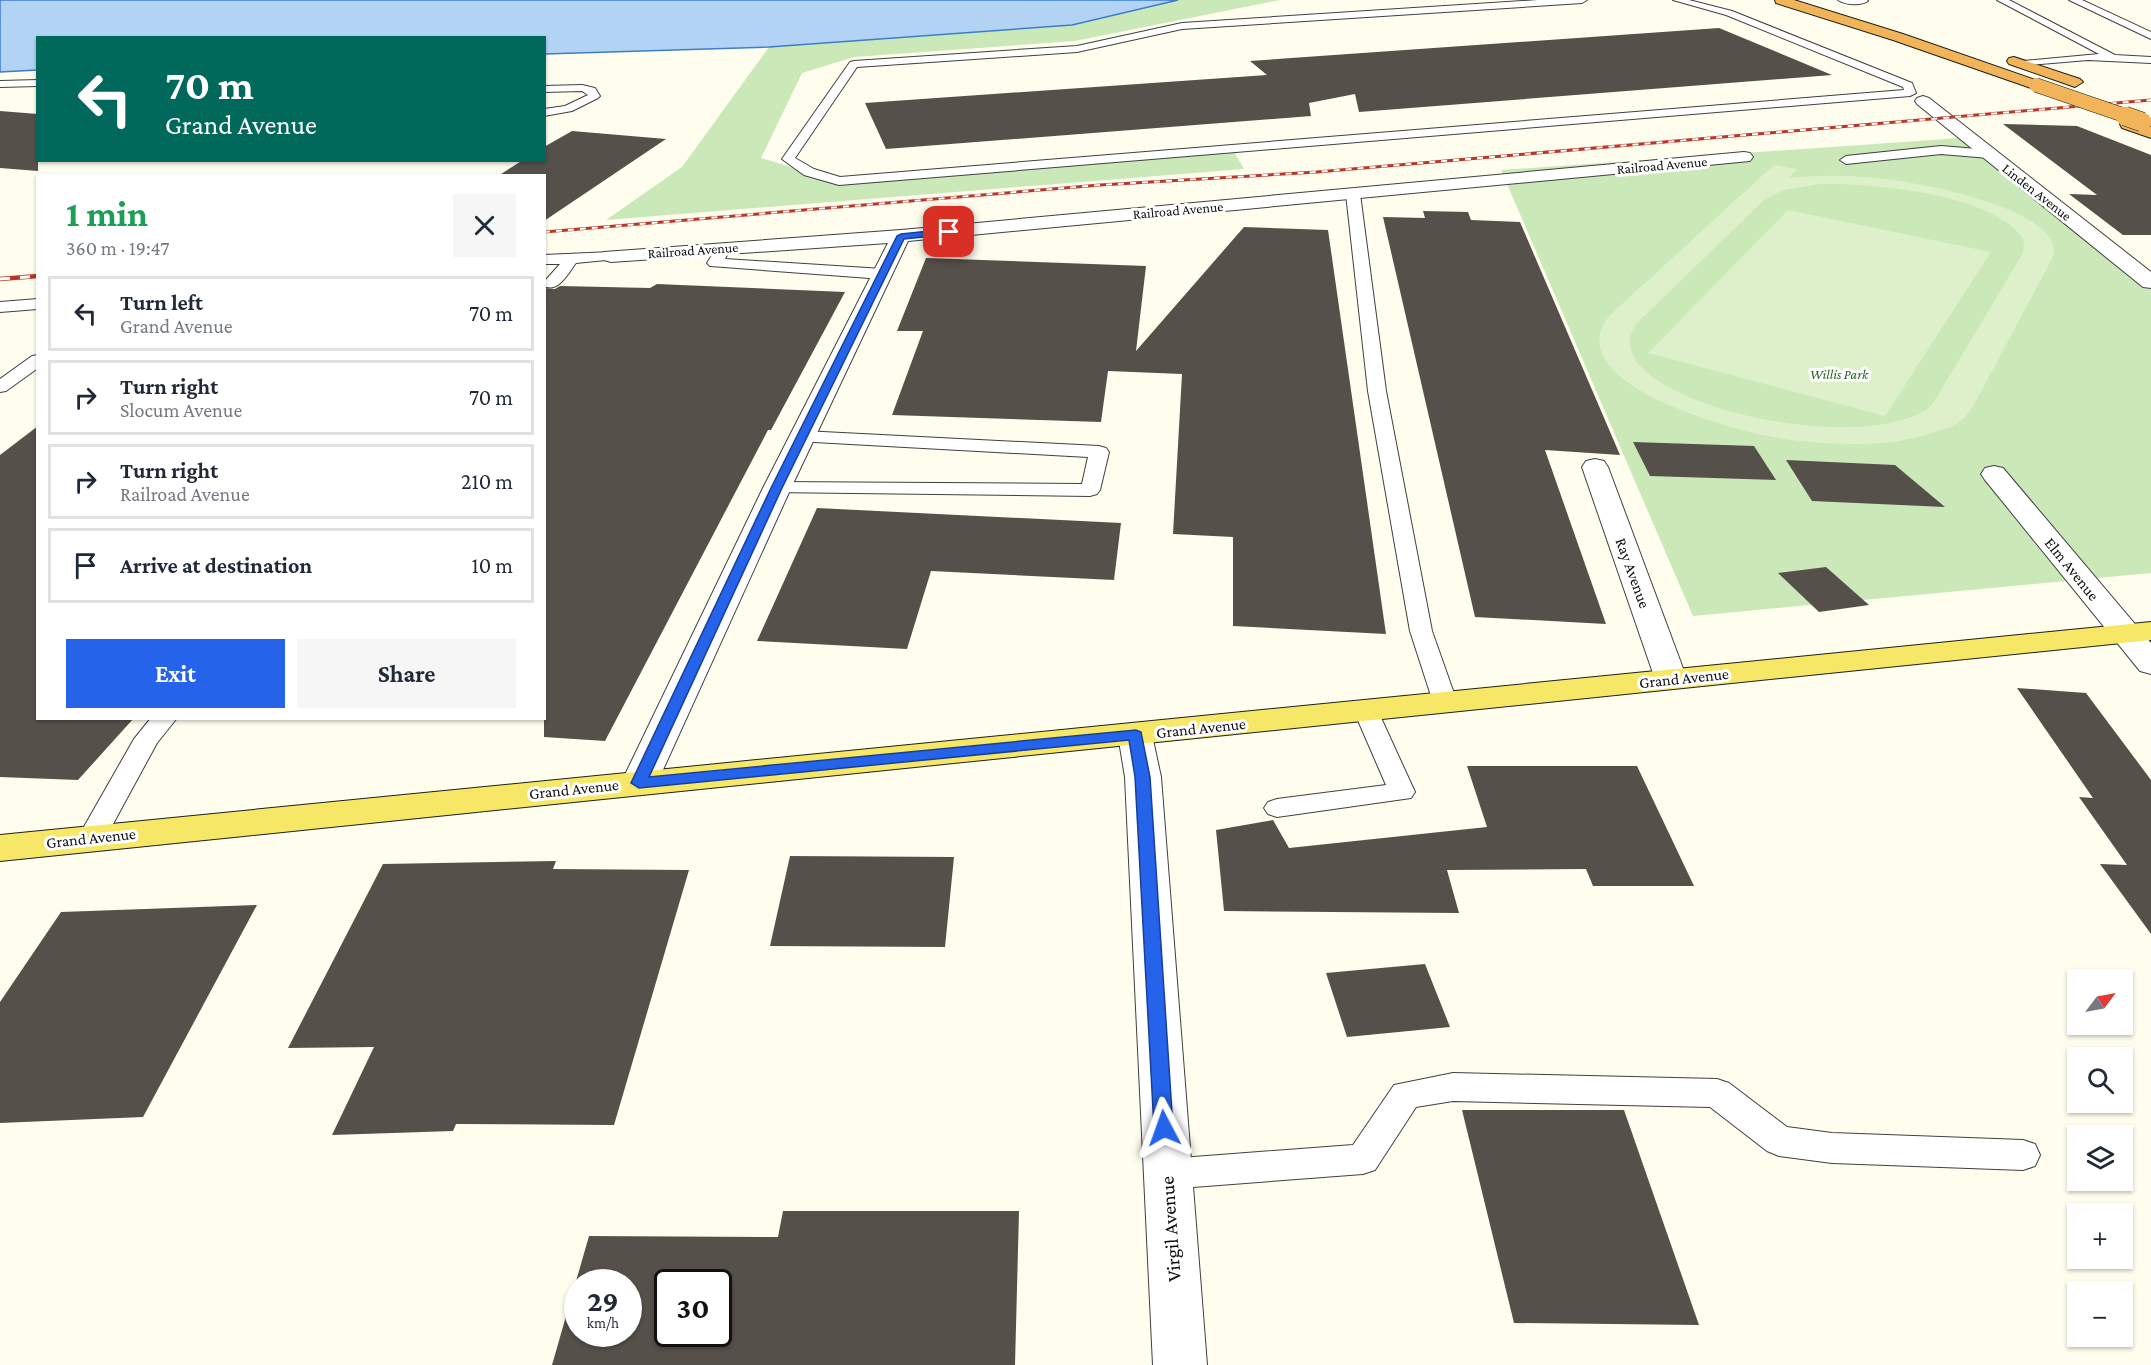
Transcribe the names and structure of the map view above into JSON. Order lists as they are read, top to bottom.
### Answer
{
  "streets": {
    "main road": ["Grand Avenue"],
    "street": [
      "Railroad Avenue",
      "Linden Avenue",
      "Elm Avenue",
      "Ray Avenue",
      "Virgil Avenue"
    ]
  },
  "crossings": [
    ["Elm Avenue", "Grand Avenue"],
    ["Ray Avenue", "Grand Avenue"],
    ["Grand Avenue", "Virgil Avenue"]
  ],
  "parks": ["Willis Park"],
  "north": "top right",
  "page": {
    "turn": ["70 m", "Grand Avenue"],
    "heading": ["1 min", "360 m · 19:47"],
    "list": [
      {
        "name": "Turn left",
        "note": "Grand Avenue",
        "value": "70 m"
      },
      {
        "name": "Turn right",
        "note": "Slocum Avenue",
        "value": "70 m"
      },
      {
        "name": "Turn right",
        "note": "Railroad Avenue",
        "value": "210 m"
      },
      {
        "name": "Arrive at destination",
        "value": "10 m"
      }
    ],
    "buttons": ["Exit", "Share"],
    "map_buttons": ["+", "−"],
    "speed": "29 km/h",
    "limit": "30"
  }
}
